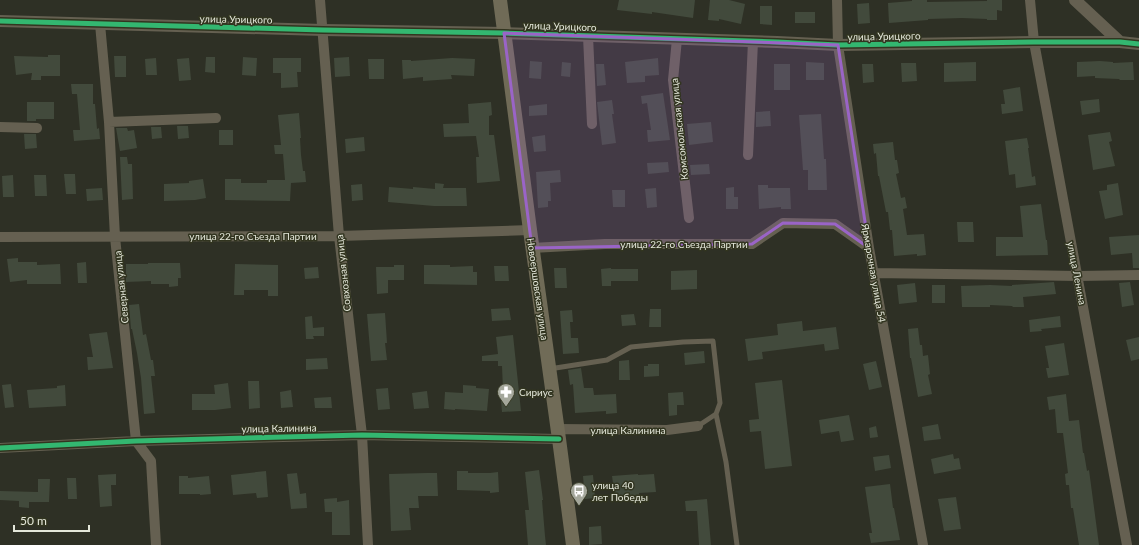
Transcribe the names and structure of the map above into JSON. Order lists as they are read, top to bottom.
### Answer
{
  "streets": {
    "main road": ["Новоершовская улица"],
    "street": [
      "улица Урицкого",
      "Комсомольская улица",
      "улица 22-го Съезда Партии",
      "Совхозная улица",
      "Ярмарочная улица 54",
      "улица Ленина",
      "Северная улица",
      "улица Калинина"
    ]
  },
  "crossings": [
    ["улица Урицкого", "Комсомольская улица"],
    ["улица Урицкого", "Совхозная улица"],
    ["улица Урицкого", "Ярмарочная улица 54"],
    ["улица Урицкого", "улица Ленина"],
    ["улица Урицкого", "Северная улица"],
    ["улица Урицкого", "Новоершовская улица"],
    ["улица 22-го Съезда Партии", "Совхозная улица"],
    ["улица 22-го Съезда Партии", "Ярмарочная улица 54"],
    ["улица 22-го Съезда Партии", "Северная улица"],
    ["улица 22-го Съезда Партии", "Новоершовская улица"],
    ["Совхозная улица", "улица Калинина"],
    ["Северная улица", "улица Калинина"],
    ["Новоершовская улица", "улица Калинина"]
  ],
  "places": {
    "pharmacy": ["Сириус"],
    "bus stop": ["улица 40 лет Победы"]
  },
  "scale_bar": "50 m"
}
